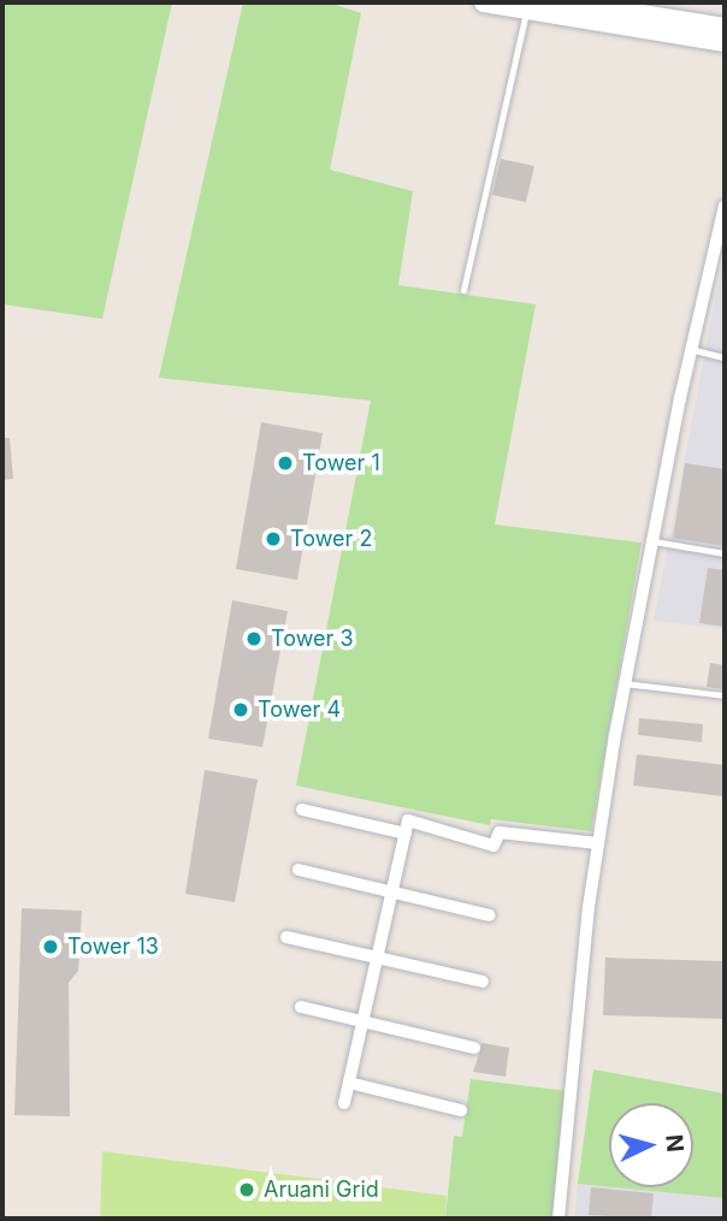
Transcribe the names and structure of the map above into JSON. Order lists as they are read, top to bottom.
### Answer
{
  "places": [
    "Tower 1",
    "Tower 2",
    "Tower 3",
    "Tower 4",
    "Tower 13",
    "Aruani Grid"
  ],
  "north": "right"
}
